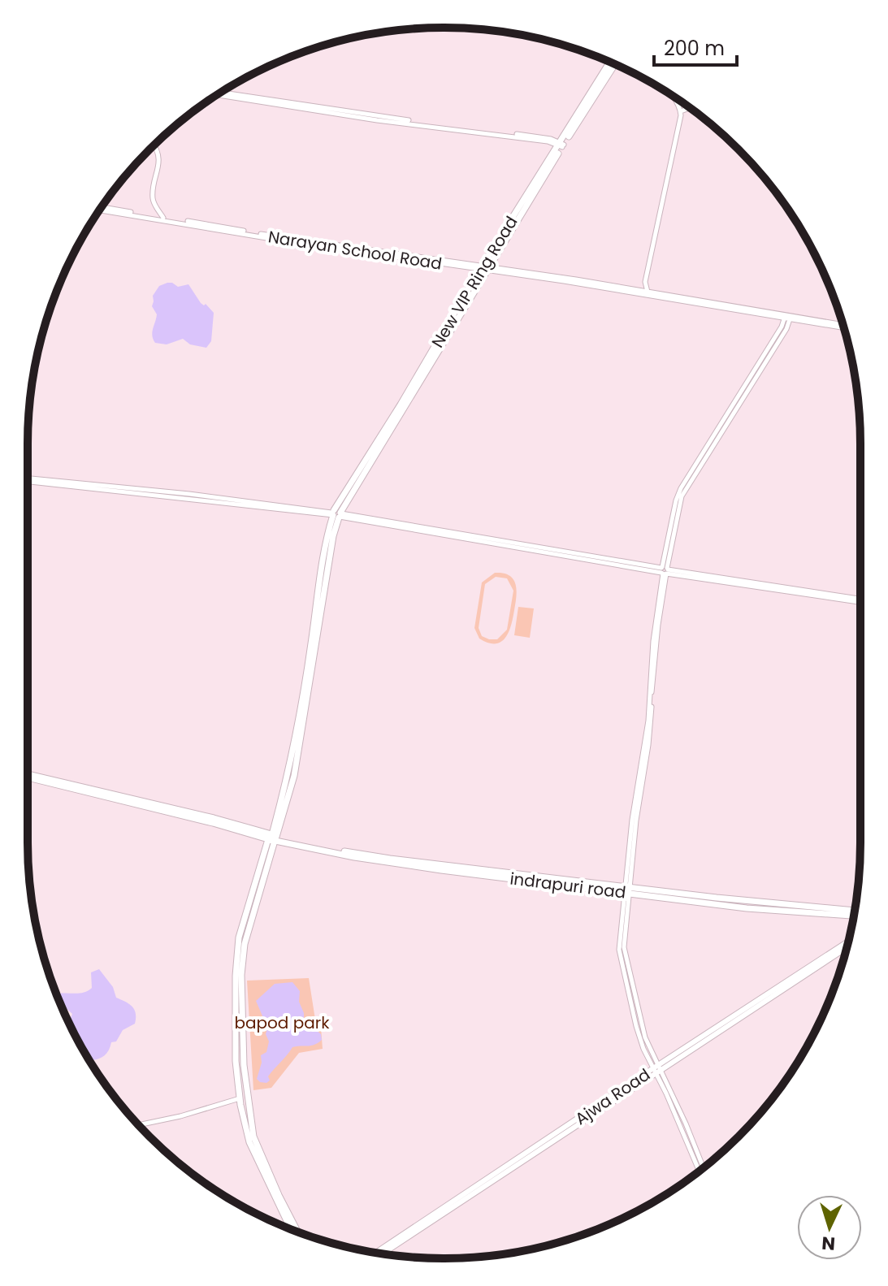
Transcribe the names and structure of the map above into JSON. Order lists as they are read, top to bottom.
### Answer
{
  "streets": {
    "main road": ["New VIP Ring Road", "indrapuri road", "Ajwa Road"],
    "street": ["Narayan School Road"]
  },
  "crossings": [
    ["Narayan School Road", "New VIP Ring Road"],
    ["New VIP Ring Road", "indrapuri road"]
  ],
  "parks": ["bapod park"],
  "scale_bar": "200 m",
  "north": "bottom"
}
